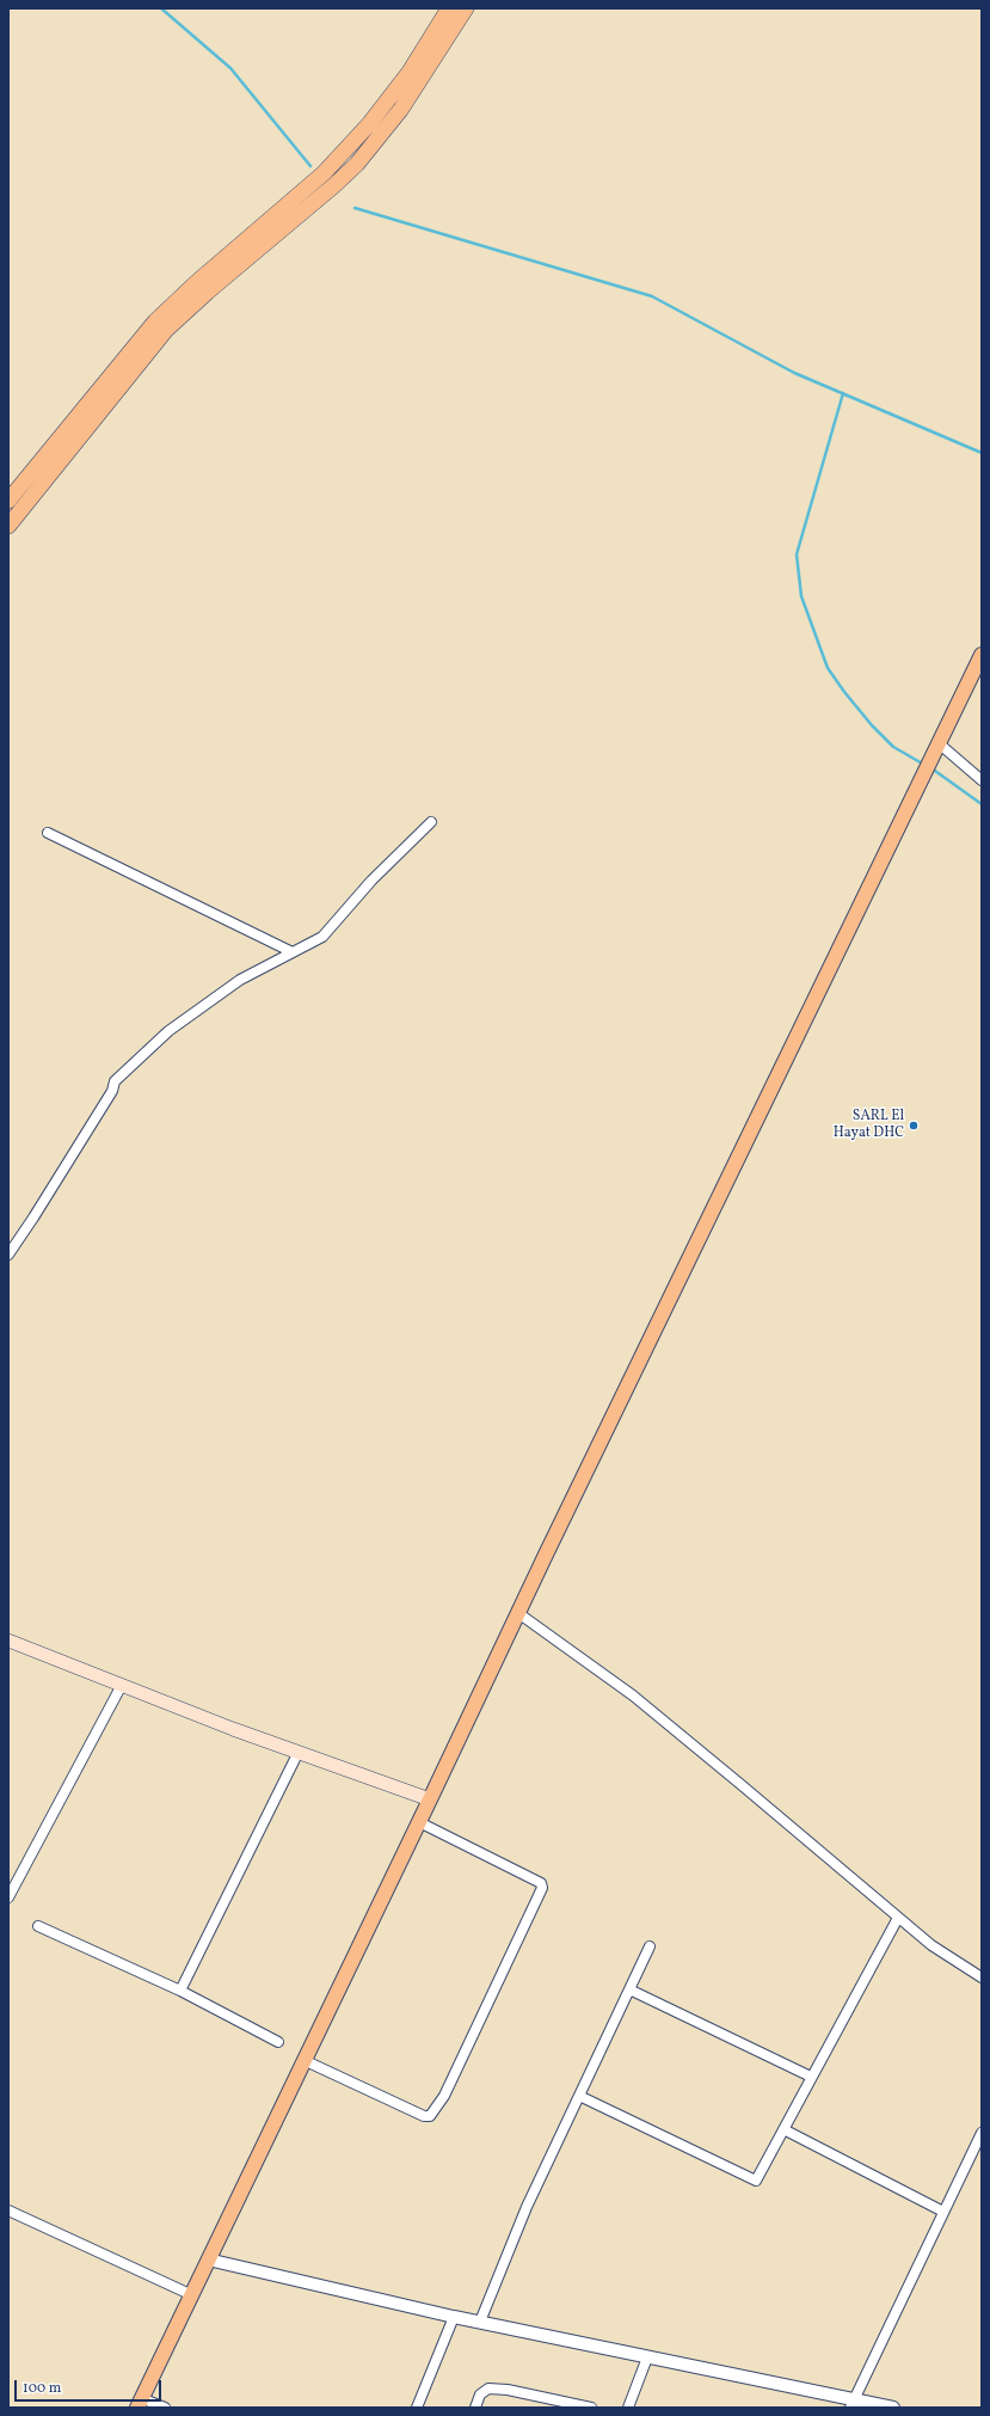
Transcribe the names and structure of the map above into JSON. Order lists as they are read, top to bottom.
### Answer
{
  "places": ["SARL El Hayat DHC"],
  "scale_bar": "100 m"
}
